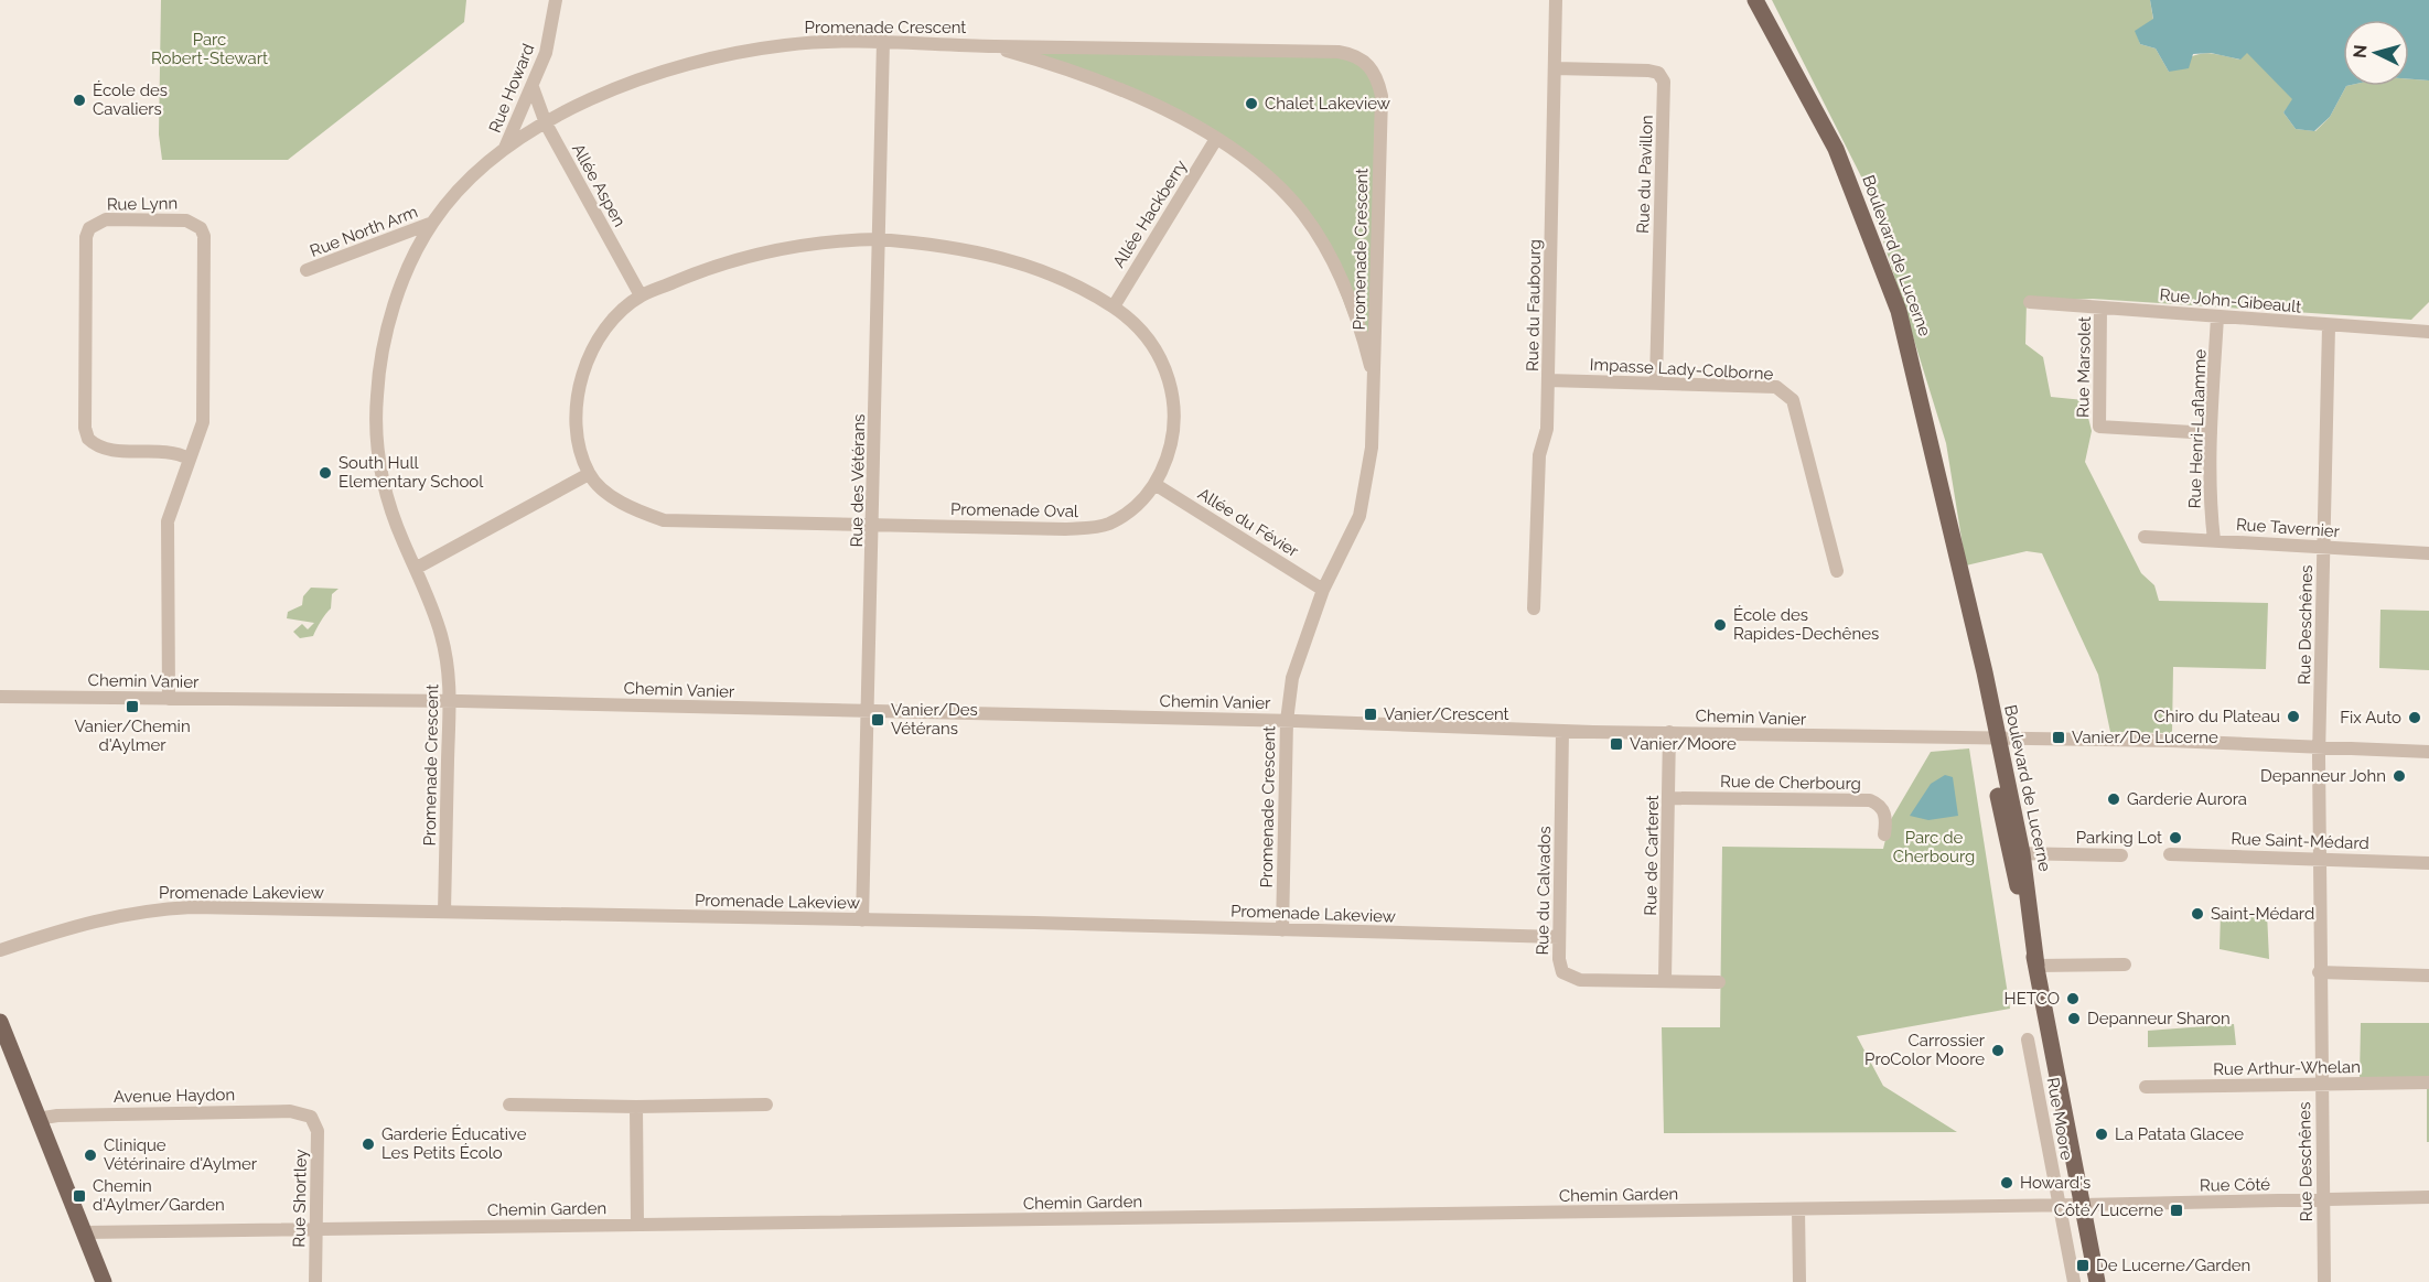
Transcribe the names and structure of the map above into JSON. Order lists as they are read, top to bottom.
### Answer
{
  "streets": {
    "main road": ["Boulevard de Lucerne"],
    "street": [
      "Promenade Crescent",
      "Rue Howard",
      "Rue du Pavillon",
      "Allée Aspen",
      "Rue Lynn",
      "Allée Hackberry",
      "Rue North Arm",
      "Rue John-Gibeault",
      "Rue du Faubourg",
      "Rue Marsolet",
      "Impasse Lady-Colborne",
      "Rue Henri-Laflamme",
      "Rue des Vétérans",
      "Promenade Oval",
      "Allée du Févier",
      "Rue Tavernier",
      "Rue Deschênes",
      "Chemin Vanier",
      "Rue de Cherbourg",
      "Rue Saint-Médard",
      "Rue de Carteret",
      "Rue du Calvados",
      "Promenade Lakeview",
      "Rue Arthur-Whelan",
      "Avenue Haydon",
      "Rue Moore",
      "Rue Côté",
      "Chemin Garden",
      "Rue Shortley"
    ]
  },
  "crossings": [
    ["Promenade Crescent", "Rue Howard"],
    ["Promenade Crescent", "Allée Aspen"],
    ["Promenade Crescent", "Allée Hackberry"],
    ["Promenade Crescent", "Rue North Arm"],
    ["Promenade Crescent", "Rue des Vétérans"],
    ["Promenade Crescent", "Allée du Févier"],
    ["Promenade Crescent", "Chemin Vanier"],
    ["Promenade Crescent", "Promenade Lakeview"],
    ["Rue Howard", "Allée Aspen"],
    ["Rue du Pavillon", "Rue du Faubourg"],
    ["Rue du Pavillon", "Impasse Lady-Colborne"],
    ["Allée Aspen", "Promenade Oval"],
    ["Rue Lynn", "Chemin Vanier"],
    ["Allée Hackberry", "Promenade Oval"],
    ["Boulevard de Lucerne", "Chemin Vanier"],
    ["Boulevard de Lucerne", "Rue Côté"],
    ["Boulevard de Lucerne", "Chemin Garden"],
    ["Rue John-Gibeault", "Rue Marsolet"],
    ["Rue John-Gibeault", "Rue Henri-Laflamme"],
    ["Rue John-Gibeault", "Rue Deschênes"],
    ["Rue du Faubourg", "Impasse Lady-Colborne"],
    ["Rue Marsolet", "Rue Henri-Laflamme"],
    ["Rue Henri-Laflamme", "Rue Tavernier"],
    ["Rue des Vétérans", "Promenade Oval"],
    ["Rue des Vétérans", "Chemin Vanier"],
    ["Rue des Vétérans", "Promenade Lakeview"],
    ["Promenade Oval", "Allée du Févier"],
    ["Rue Tavernier", "Rue Deschênes"],
    ["Rue Deschênes", "Chemin Vanier"],
    ["Rue Deschênes", "Rue Saint-Médard"],
    ["Rue Deschênes", "Rue Arthur-Whelan"],
    ["Rue Deschênes", "Rue Côté"],
    ["Chemin Vanier", "Rue de Carteret"],
    ["Chemin Vanier", "Rue du Calvados"],
    ["Rue de Cherbourg", "Rue de Carteret"],
    ["Rue de Carteret", "Rue du Calvados"],
    ["Rue du Calvados", "Promenade Lakeview"],
    ["Avenue Haydon", "Rue Shortley"],
    ["Rue Moore", "Chemin Garden"],
    ["Rue Côté", "Chemin Garden"],
    ["Chemin Garden", "Rue Shortley"]
  ],
  "parks": ["Parc Robert-Stewart", "Parc de Cherbourg"],
  "places": {
    "other": [
      "École des Cavaliers",
      "Chalet Lakeview",
      "South Hull Elementary School",
      "École des Rapides-Dechênes",
      "Chiro du Plateau",
      "Fix Auto",
      "Depanneur John",
      "Garderie Aurora",
      "Parking Lot",
      "Saint-Médard",
      "HETCO",
      "Depanneur Sharon",
      "Carrossier ProColor Moore",
      "La Patata Glacee",
      "Garderie Éducative Les Petits Écolo",
      "Clinique Vétérinaire d'Aylmer",
      "Howard's"
    ],
    "transit": [
      "Vanier/Chemin d'Aylmer",
      "Vanier/Crescent",
      "Vanier/Des Vétérans",
      "Vanier/De Lucerne",
      "Vanier/Moore",
      "Chemin d'Aylmer/Garden",
      "Côté/Lucerne",
      "De Lucerne/Garden"
    ]
  },
  "north": "left"
}
